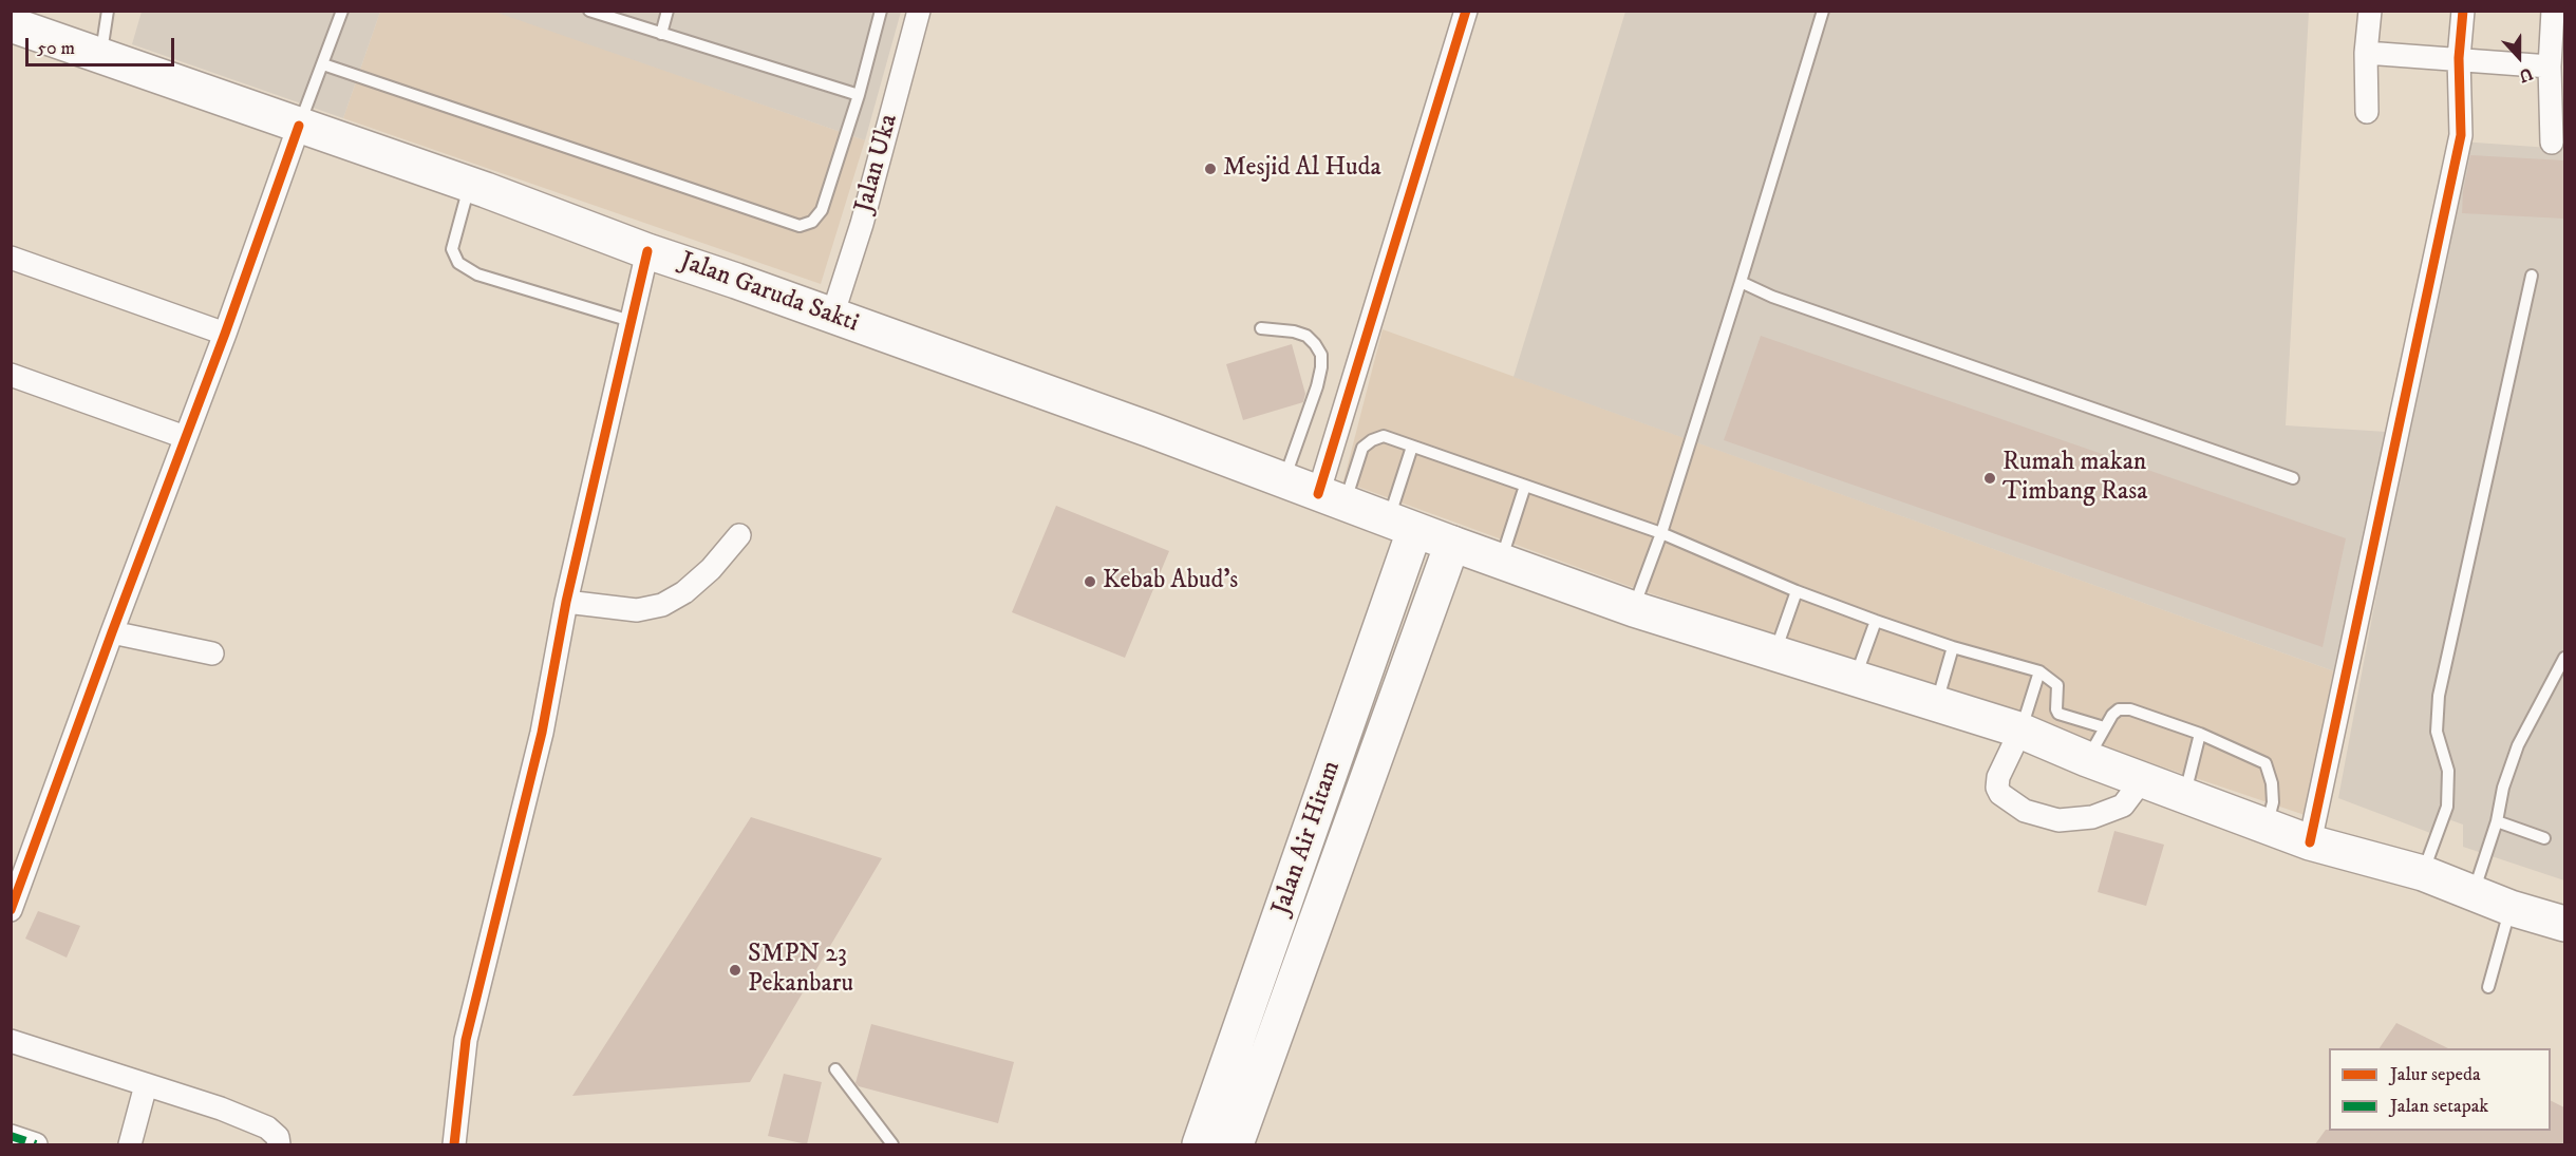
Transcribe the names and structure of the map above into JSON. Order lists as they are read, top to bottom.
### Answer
{
  "streets": {
    "main road": ["Jalan Garuda Sakti", "Jalan Air Hitam"],
    "street": ["Jalan Uka"]
  },
  "crossings": [
    ["Jalan Uka", "Jalan Garuda Sakti"],
    ["Jalan Garuda Sakti", "Jalan Air Hitam"]
  ],
  "places": [
    "Mesjid Al Huda",
    "Rumah makan Timbang Rasa",
    "Kebab Abud's",
    "SMPN 23 Pekanbaru"
  ],
  "legend": ["Jalur sepeda", "Jalan setapak"],
  "scale_bar": "50 m",
  "north": "bottom"
}
